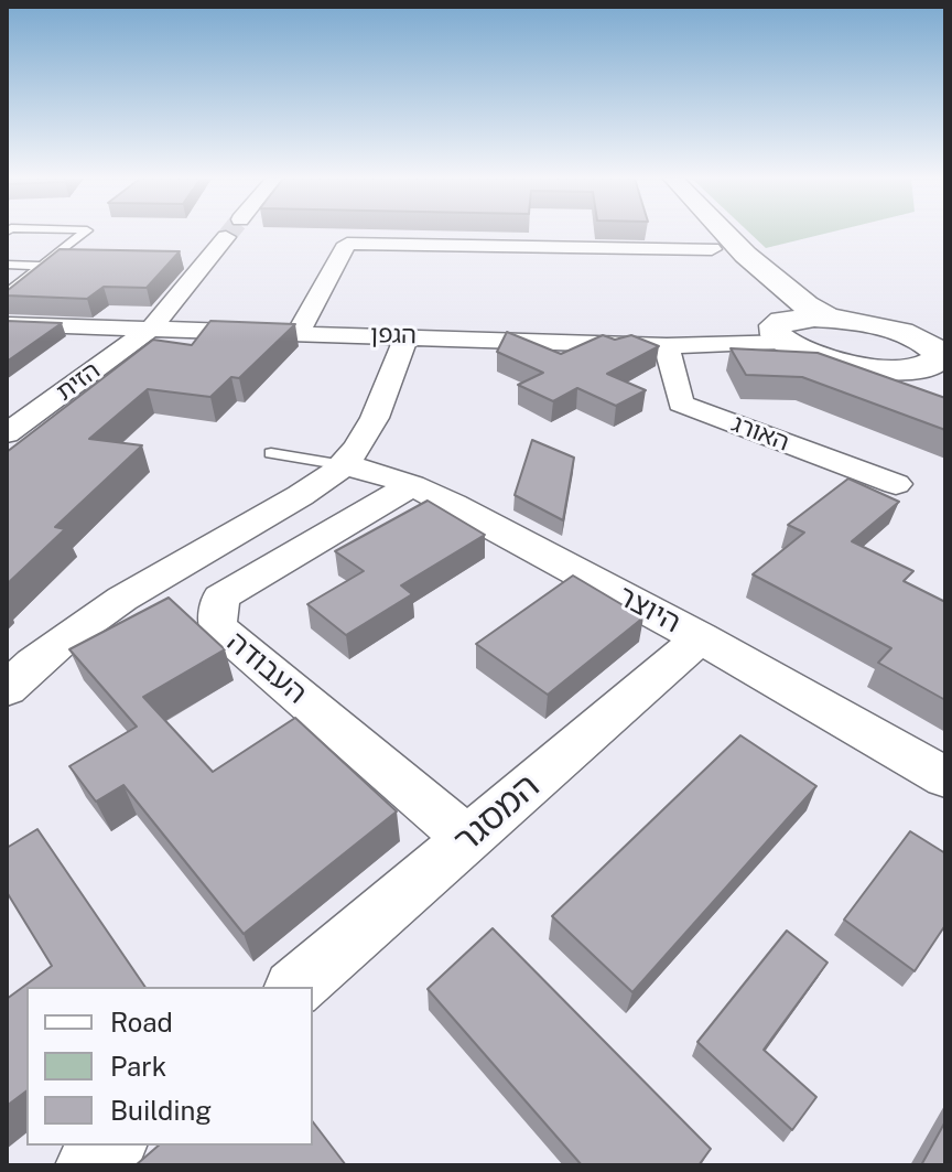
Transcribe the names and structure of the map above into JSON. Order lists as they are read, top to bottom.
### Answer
{
  "streets": {
    "street": [
      "הגפן",
      "הזית",
      "האורג",
      "היוצר",
      "העבודה",
      "המסגר"
    ]
  },
  "crossings": [
    ["הגפן", "הזית"],
    ["הגפן", "האורג"],
    ["היוצר", "העבודה"],
    ["היוצר", "המסגר"],
    ["העבודה", "המסגר"]
  ],
  "legend": ["Road", "Park", "Building"]
}
